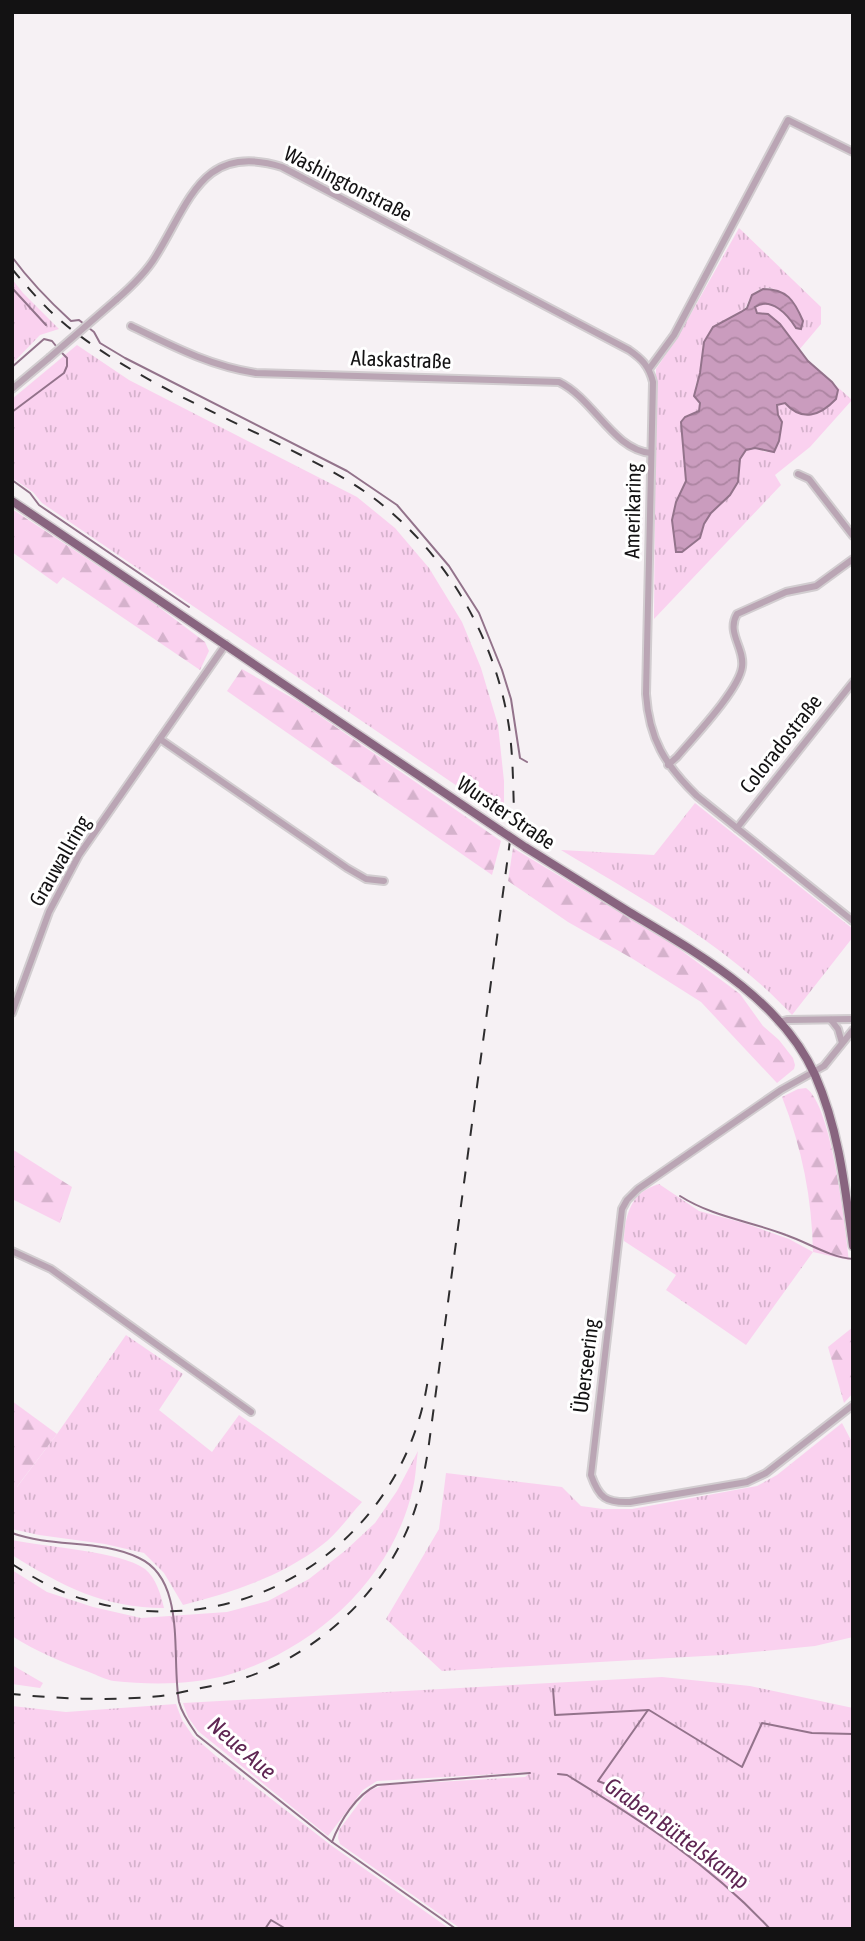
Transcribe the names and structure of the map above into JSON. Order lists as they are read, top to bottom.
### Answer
{
  "streets": {
    "main road": ["Wurster Straße"],
    "street": [
      "Washingtonstraße",
      "Alaskastraße",
      "Amerikaring",
      "Coloradostraße",
      "Grauwallring",
      "Überseering"
    ]
  },
  "crossings": [
    ["Washingtonstraße", "Amerikaring"],
    ["Alaskastraße", "Amerikaring"],
    ["Amerikaring", "Coloradostraße"],
    ["Wurster Straße", "Grauwallring"],
    ["Wurster Straße", "Überseering"]
  ],
  "water": ["Neue Aue", "Graben Büttelskamp"]
}
